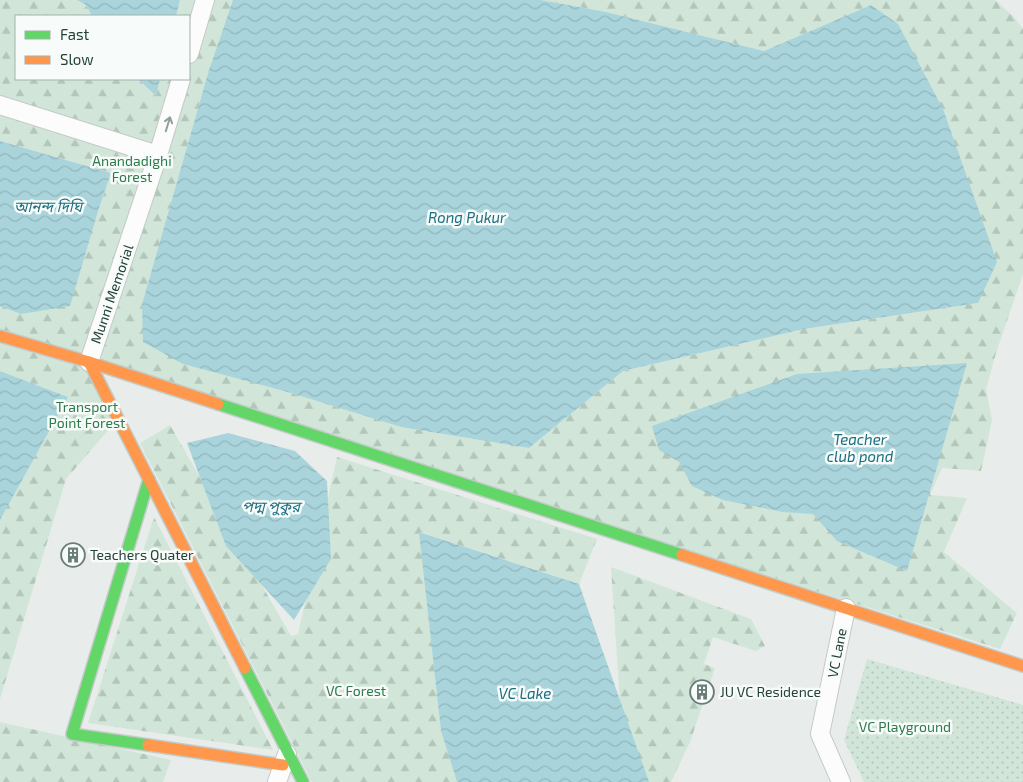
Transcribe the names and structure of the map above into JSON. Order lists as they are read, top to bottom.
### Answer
{
  "streets": {
    "street": ["Munni Memorial", "VC Lane"]
  },
  "water": [
    "আনন্দ দিঘি",
    "Rong Pukur",
    "Teacher club pond",
    "পদ্ম পুকুর",
    "VC Lake"
  ],
  "parks": [
    "Anandadighi Forest",
    "Transport Point Forest",
    "VC Forest",
    "VC Playground"
  ],
  "places": {
    "building": ["Teachers Quater", "JU VC Residence"]
  },
  "legend": ["Fast", "Slow"]
}
